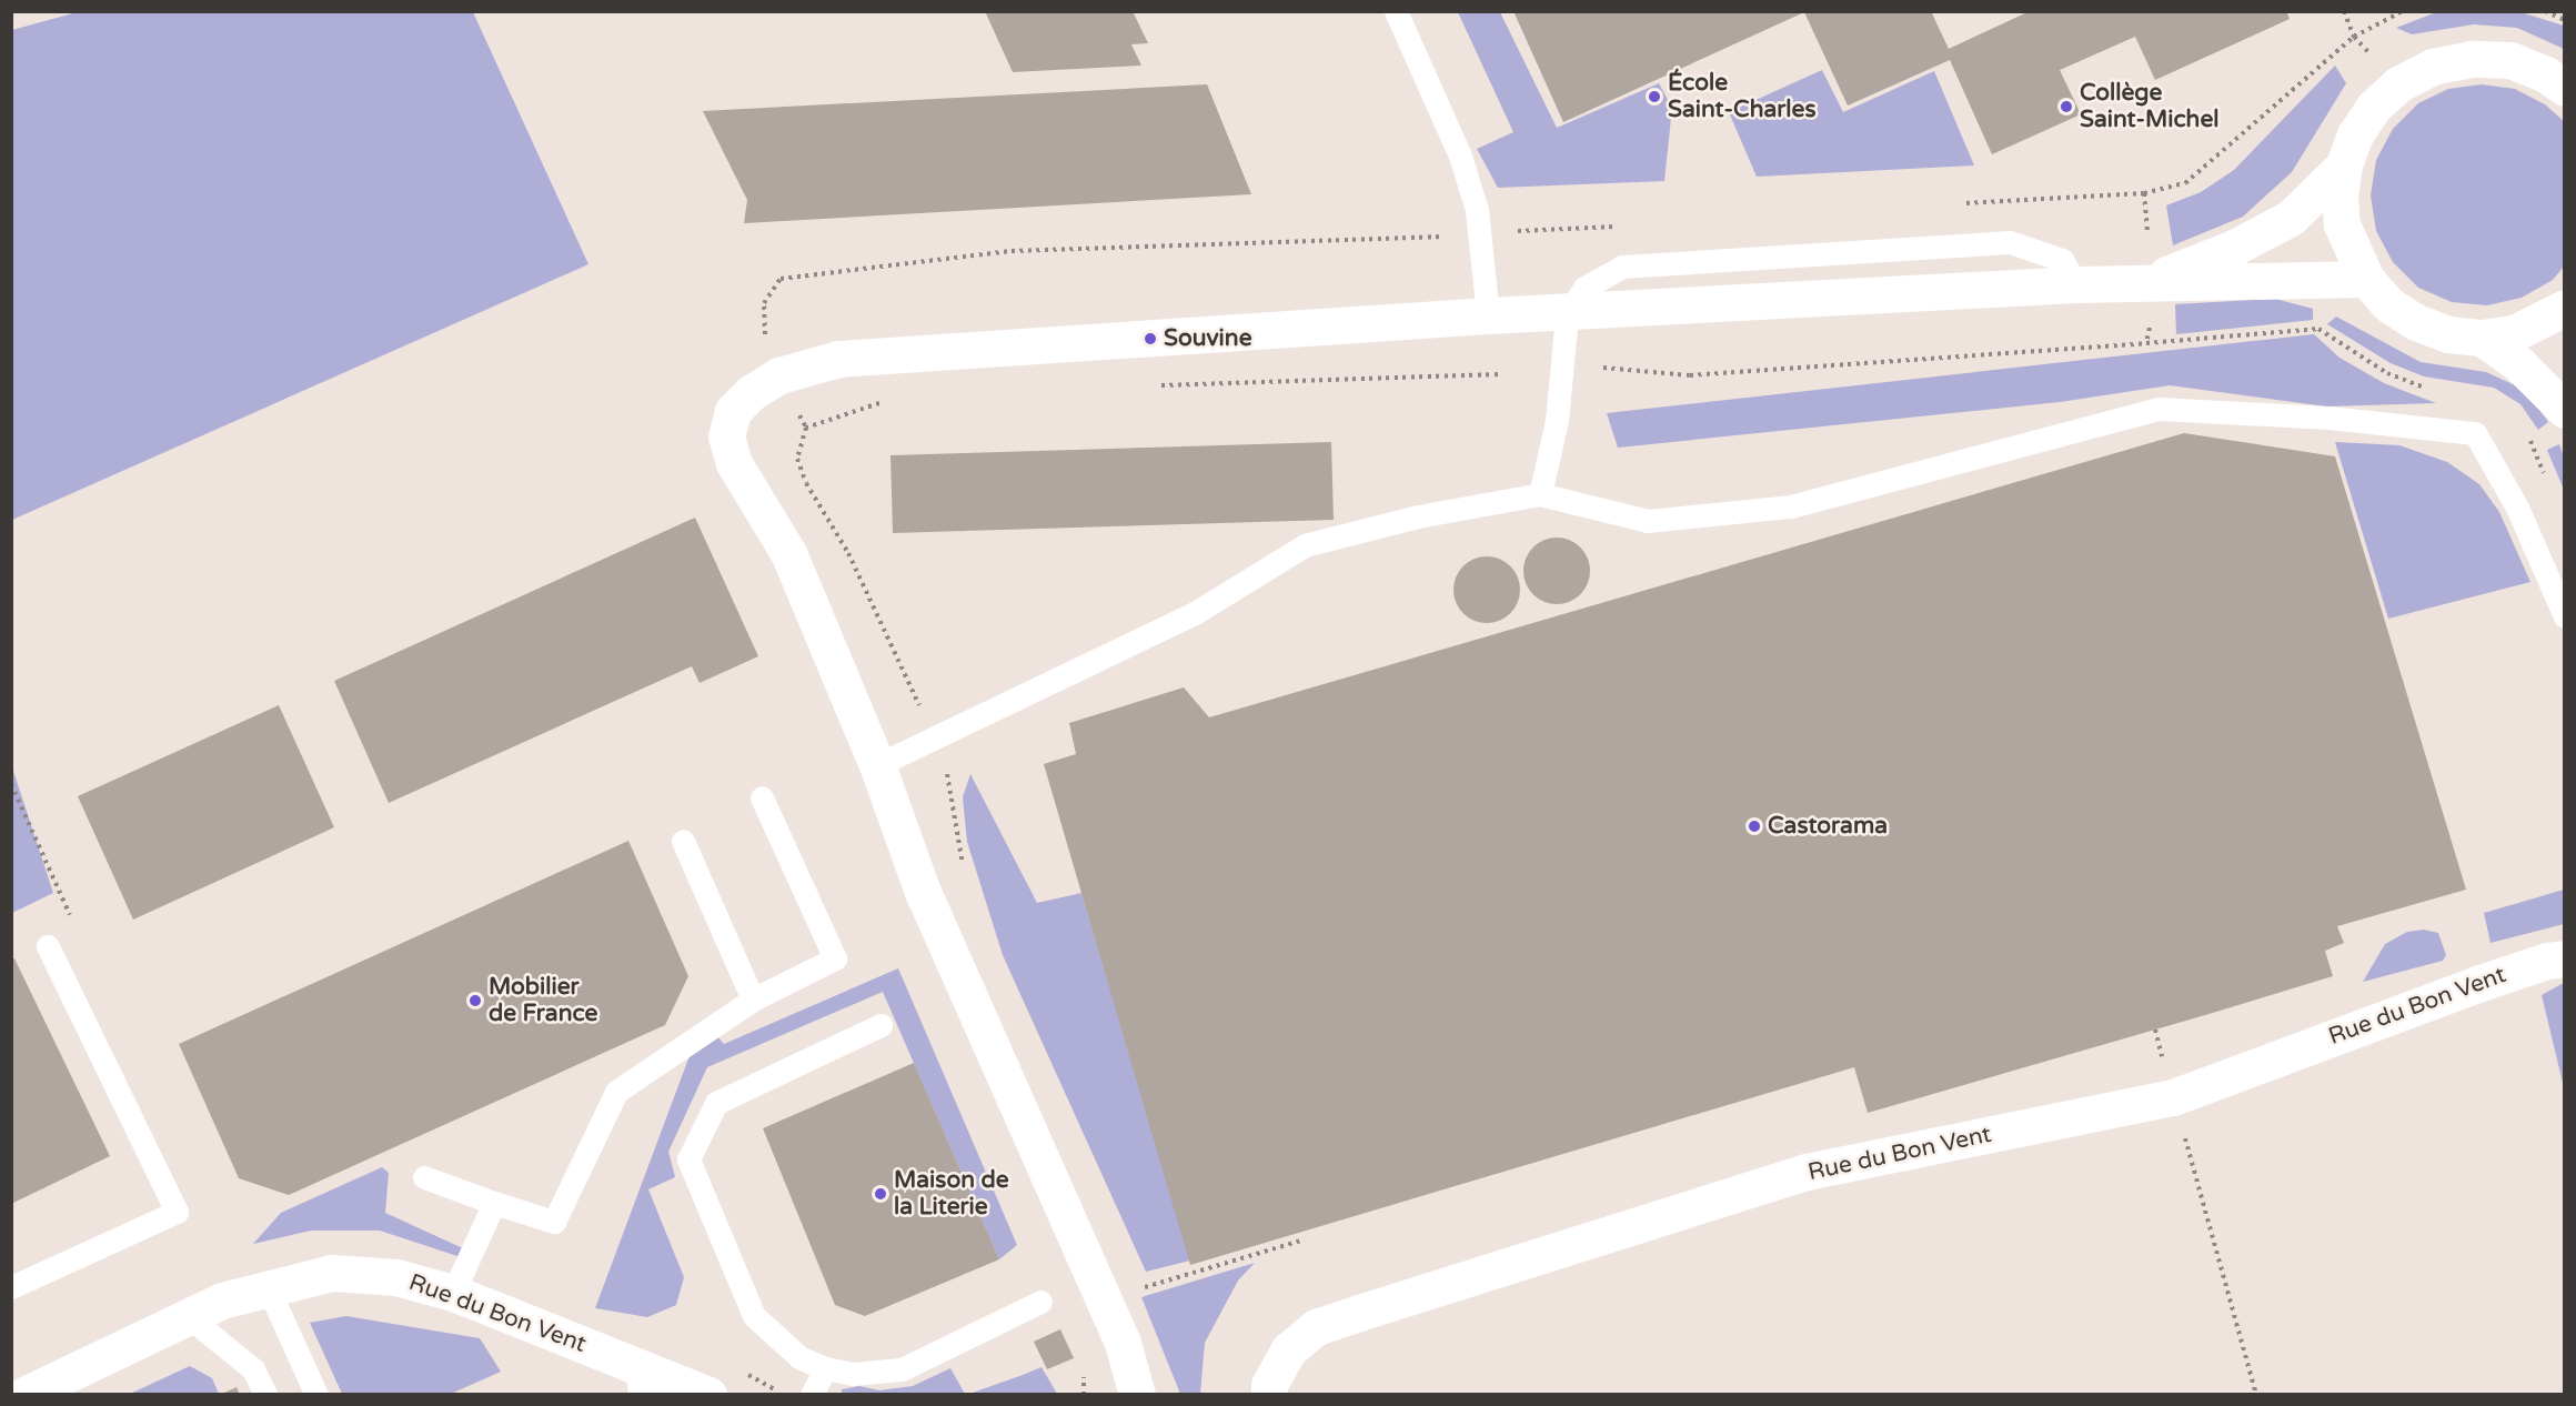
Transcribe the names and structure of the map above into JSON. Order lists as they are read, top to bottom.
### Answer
{
  "streets": {
    "street": ["Rue du Bon Vent"]
  },
  "places": [
    "École Saint-Charles",
    "Collège Saint-Michel",
    "Souvine",
    "Castorama",
    "Mobilier de France",
    "Maison de la Literie"
  ]
}
